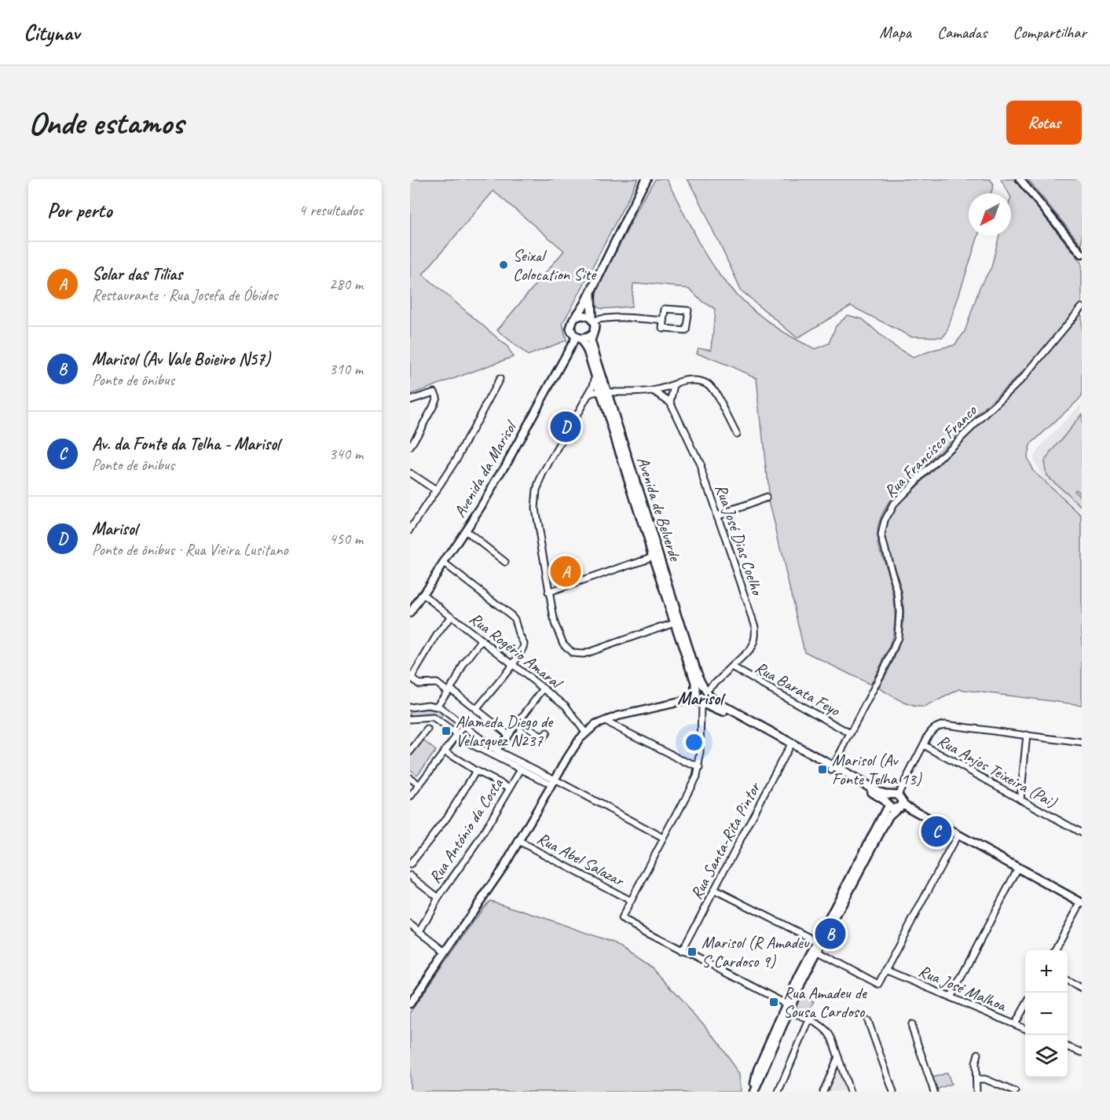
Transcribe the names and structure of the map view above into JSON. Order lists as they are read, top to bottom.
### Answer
{
  "streets": {
    "main road": ["Avenida de Belverde"],
    "street": [
      "Rua Francisco Franco",
      "Avenida da Marisol",
      "Rua José Dias Coelho",
      "Rua Rogério Amaral",
      "Rua Barata Feyo",
      "Rua Anjos Teixeira (Pai)",
      "Rua António da Costa",
      "Rua Santa-Rita Pintor",
      "Rua Abel Salazar",
      "Rua José Malhoa"
    ]
  },
  "crossings": [
    ["Rua Francisco Franco", "Rua Barata Feyo"],
    ["Avenida da Marisol", "Avenida de Belverde"],
    ["Avenida da Marisol", "Rua Rogério Amaral"],
    ["Avenida de Belverde", "Rua José Dias Coelho"],
    ["Rua José Dias Coelho", "Rua Barata Feyo"]
  ],
  "districts": ["Marisol"],
  "places": {
    "other": ["Seixal Colocation Site"],
    "transit": [
      "Alameda Diego de Velasquez N237",
      "Marisol (Av Fonte Telha 13)",
      "Marisol (R Amadeu S Cardoso 9)",
      "Rua Amadeu de Sousa Cardoso"
    ]
  },
  "north": "bottom left",
  "page": {
    "header": "Citynav",
    "nav": ["Mapa", "Camadas", "Compartilhar"],
    "buttons": "Rotas",
    "title": "Onde estamos",
    "heading": ["Por perto", "4 resultados"],
    "list": [
      {
        "mark": "A",
        "name": "Solar das Tílias",
        "note": "Restaurante · Rua Josefa de Óbidos",
        "value": "280 m"
      },
      {
        "mark": "B",
        "name": "Marisol (Av Vale Boieiro N57)",
        "note": "Ponto de ônibus",
        "value": "310 m"
      },
      {
        "mark": "C",
        "name": "Av. da Fonte da Telha - Marisol",
        "note": "Ponto de ônibus",
        "value": "340 m"
      },
      {
        "mark": "D",
        "name": "Marisol",
        "note": "Ponto de ônibus · Rua Vieira Lusitano",
        "value": "450 m"
      }
    ],
    "pins": [
      "D",
      "A",
      "C",
      "B"
    ],
    "map_buttons": ["+", "−"]
  }
}
